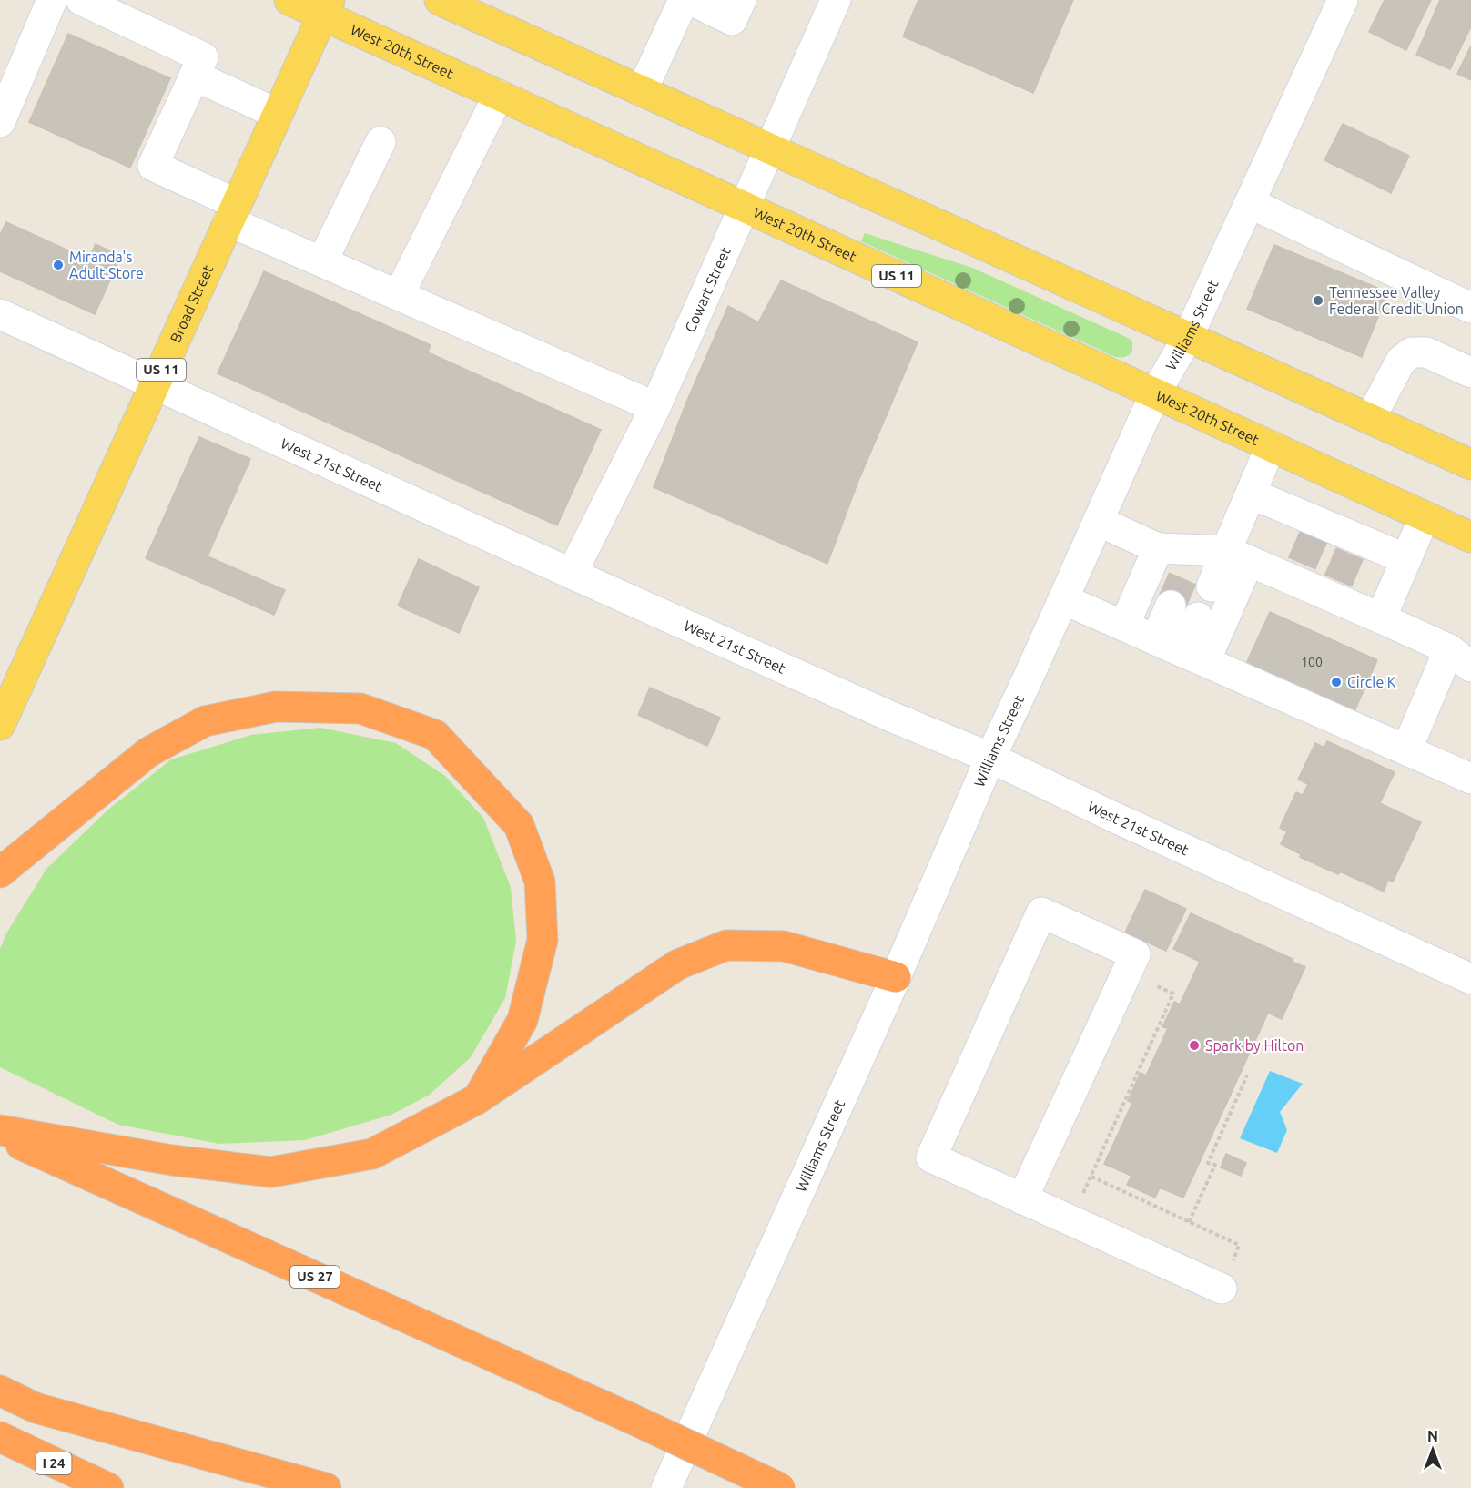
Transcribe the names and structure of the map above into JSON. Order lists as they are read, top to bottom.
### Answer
{
  "streets": {
    "highway": ["US 27", "I 24"],
    "main road": ["West 20th Street", "US 11", "Broad Street"],
    "street": ["Cowart Street", "Williams Street", "West 21st Street"]
  },
  "crossings": [
    ["West 20th Street", "Cowart Street"],
    ["West 20th Street", "Broad Street"],
    ["West 20th Street", "Williams Street"],
    ["Cowart Street", "West 21st Street"],
    ["Broad Street", "West 21st Street"],
    ["Williams Street", "West 21st Street"]
  ],
  "places": [
    "Miranda's Adult Store",
    "Tennessee Valley Federal Credit Union",
    "Circle K",
    "Spark by Hilton"
  ],
  "house_numbers": ["100"],
  "north": "top"
}
